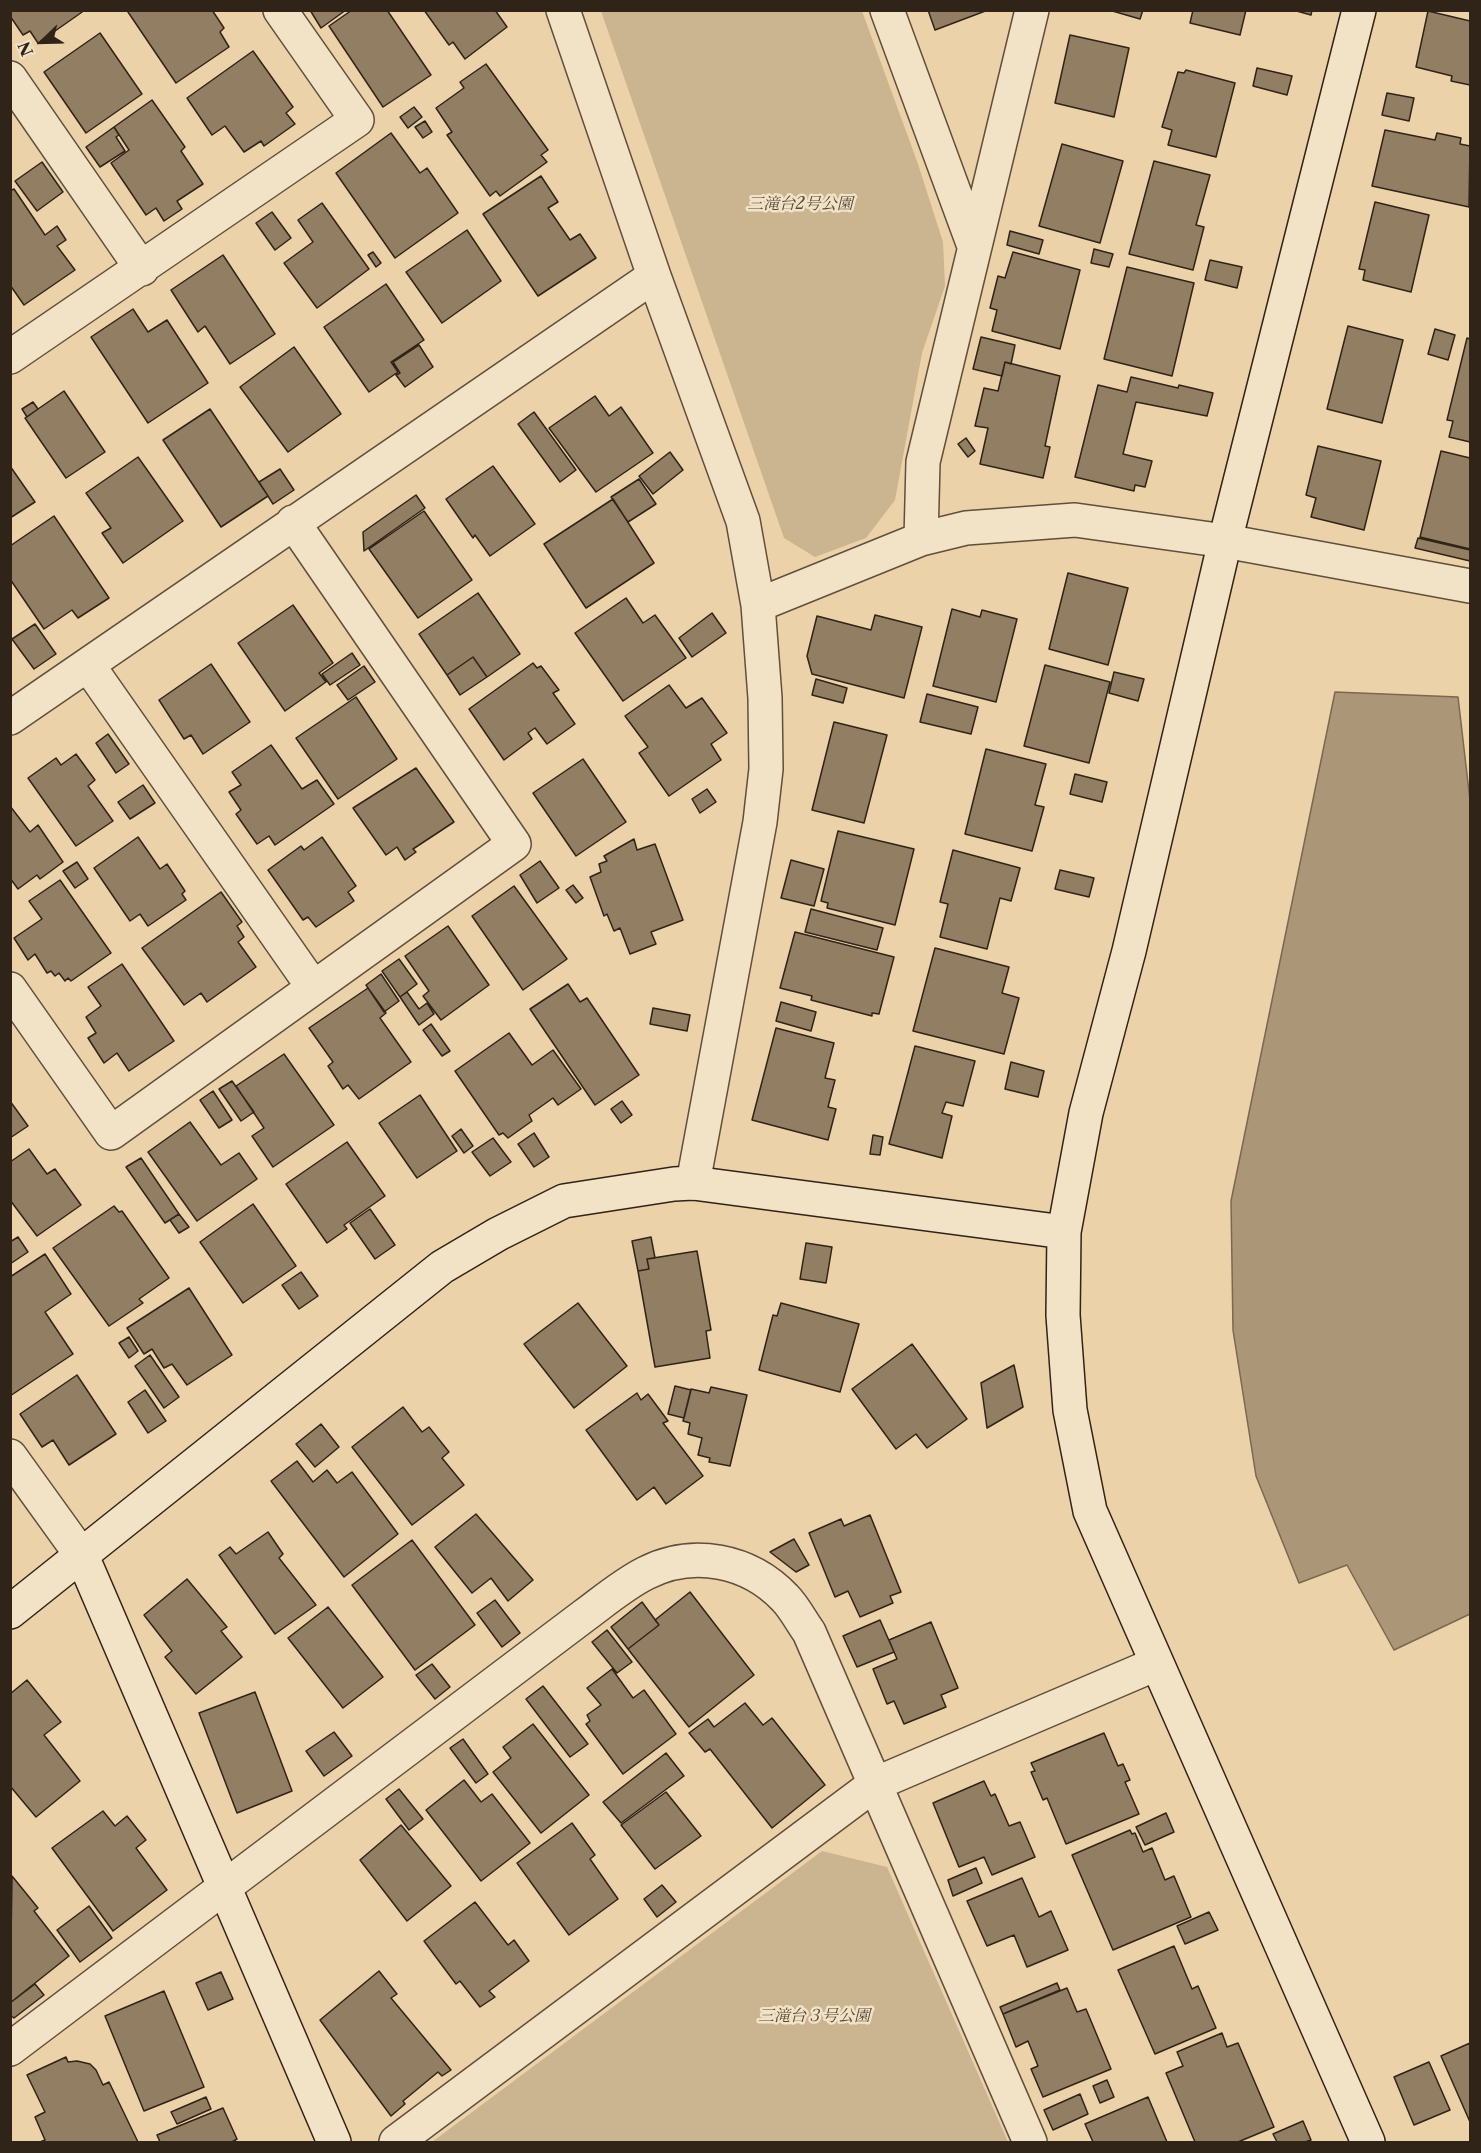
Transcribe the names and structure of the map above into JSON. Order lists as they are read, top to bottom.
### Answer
{
  "parks": ["三滝台2号公園", "三滝台３号公園"],
  "north": "bottom left"
}
